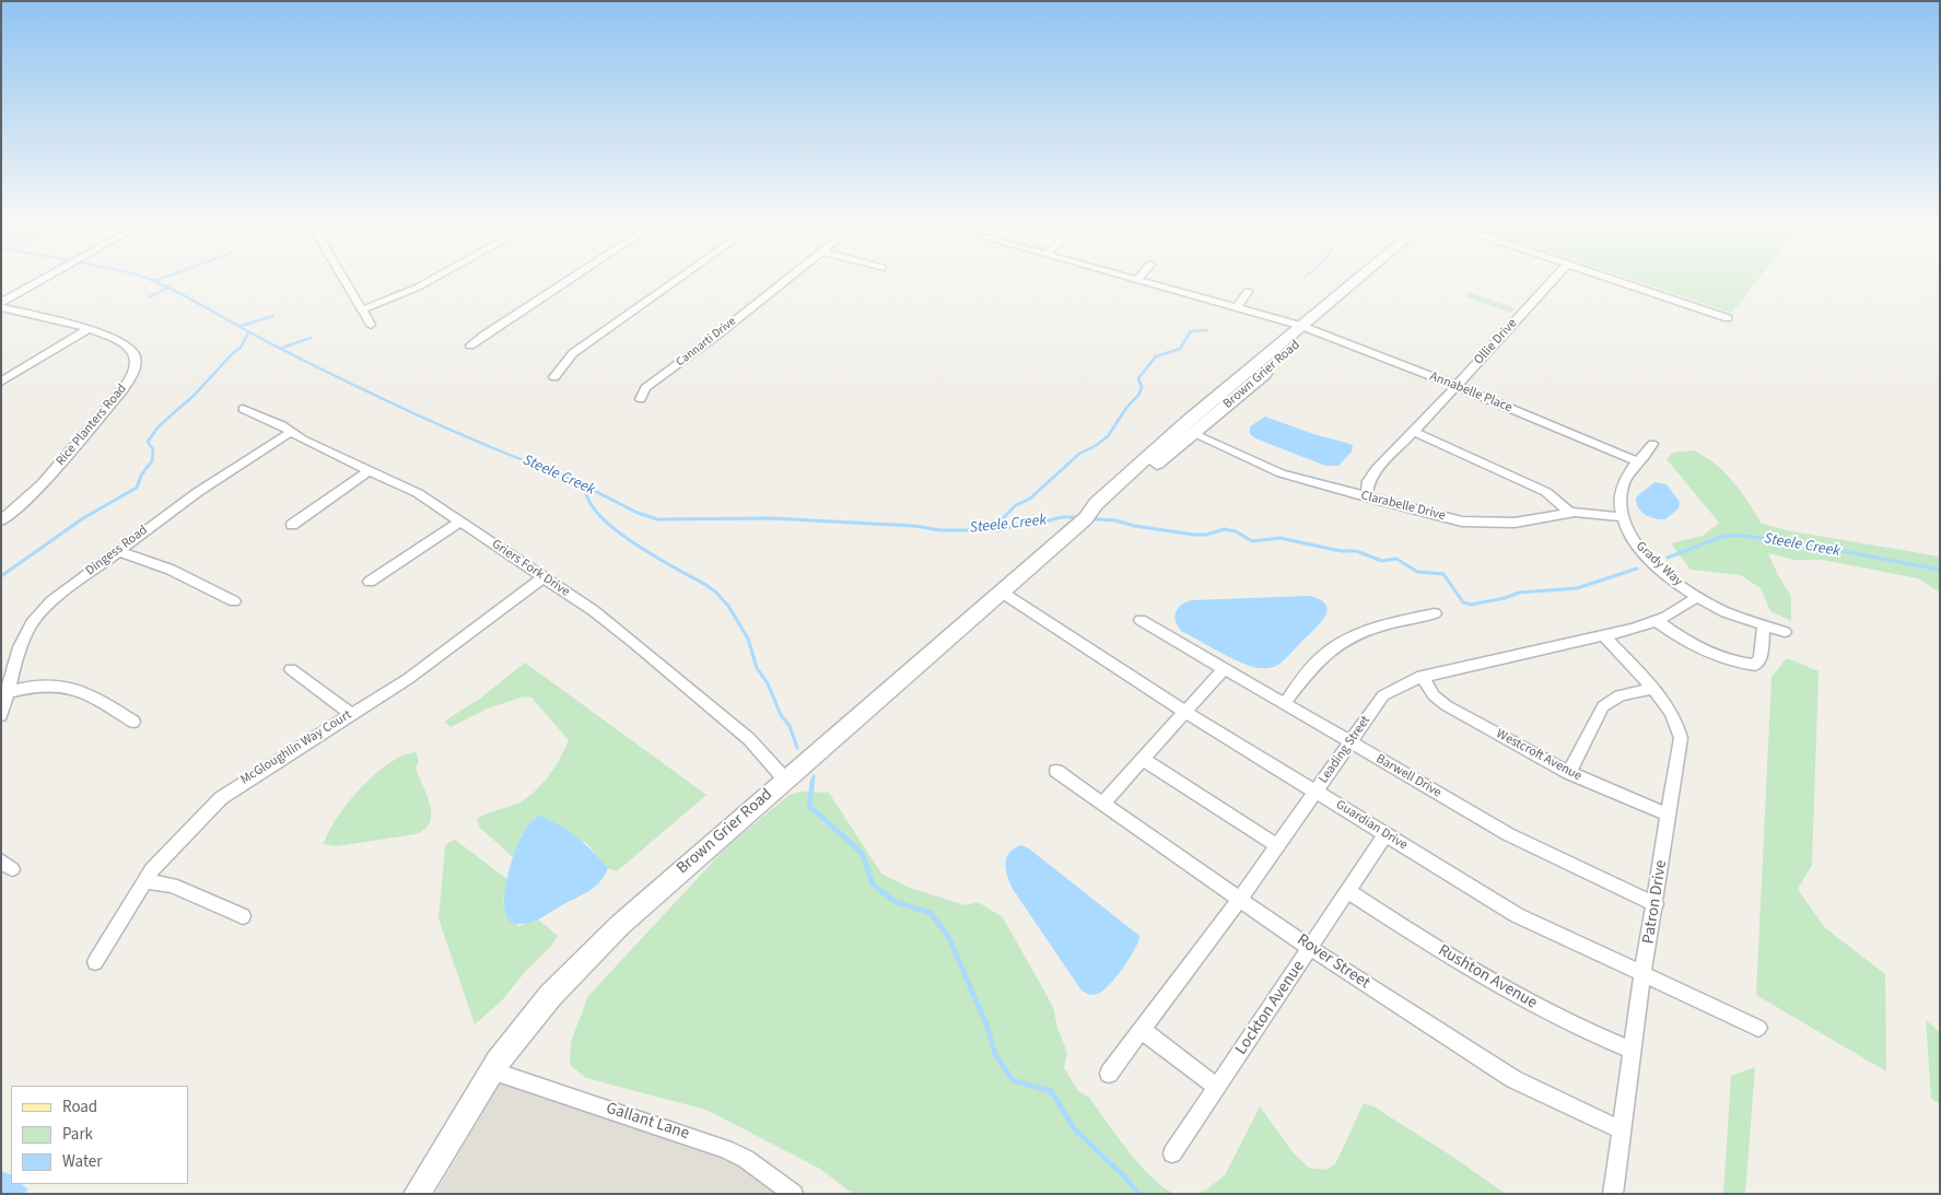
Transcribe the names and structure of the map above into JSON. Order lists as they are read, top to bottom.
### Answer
{
  "streets": {
    "main road": ["Brown Grier Road"],
    "street": [
      "Cannarti Drive",
      "Ollie Drive",
      "Annabelle Place",
      "Rice Planters Road",
      "Clarabelle Drive",
      "Dingess Road",
      "Grady Way",
      "Griers Fork Drive",
      "McGloughlin Way Court",
      "Leading Street",
      "Westcroft Avenue",
      "Barwell Drive",
      "Guardian Drive",
      "Patron Drive",
      "Rover Street",
      "Rushton Avenue",
      "Lockton Avenue",
      "Gallant Lane"
    ]
  },
  "crossings": [
    ["Ollie Drive", "Annabelle Place"],
    ["Ollie Drive", "Clarabelle Drive"],
    ["Brown Grier Road", "Annabelle Place"],
    ["Brown Grier Road", "Clarabelle Drive"],
    ["Brown Grier Road", "Griers Fork Drive"],
    ["Brown Grier Road", "Guardian Drive"],
    ["Brown Grier Road", "Gallant Lane"],
    ["Annabelle Place", "Grady Way"],
    ["Clarabelle Drive", "Grady Way"],
    ["Dingess Road", "Griers Fork Drive"],
    ["Grady Way", "Leading Street"],
    ["Griers Fork Drive", "McGloughlin Way Court"],
    ["Leading Street", "Westcroft Avenue"],
    ["Leading Street", "Barwell Drive"],
    ["Leading Street", "Guardian Drive"],
    ["Leading Street", "Patron Drive"],
    ["Leading Street", "Rover Street"],
    ["Westcroft Avenue", "Patron Drive"],
    ["Barwell Drive", "Patron Drive"],
    ["Guardian Drive", "Patron Drive"],
    ["Guardian Drive", "Lockton Avenue"],
    ["Patron Drive", "Rover Street"],
    ["Patron Drive", "Rushton Avenue"],
    ["Rover Street", "Lockton Avenue"],
    ["Rushton Avenue", "Lockton Avenue"]
  ],
  "water": ["Steele Creek"],
  "legend": ["Road", "Park", "Water"]
}
